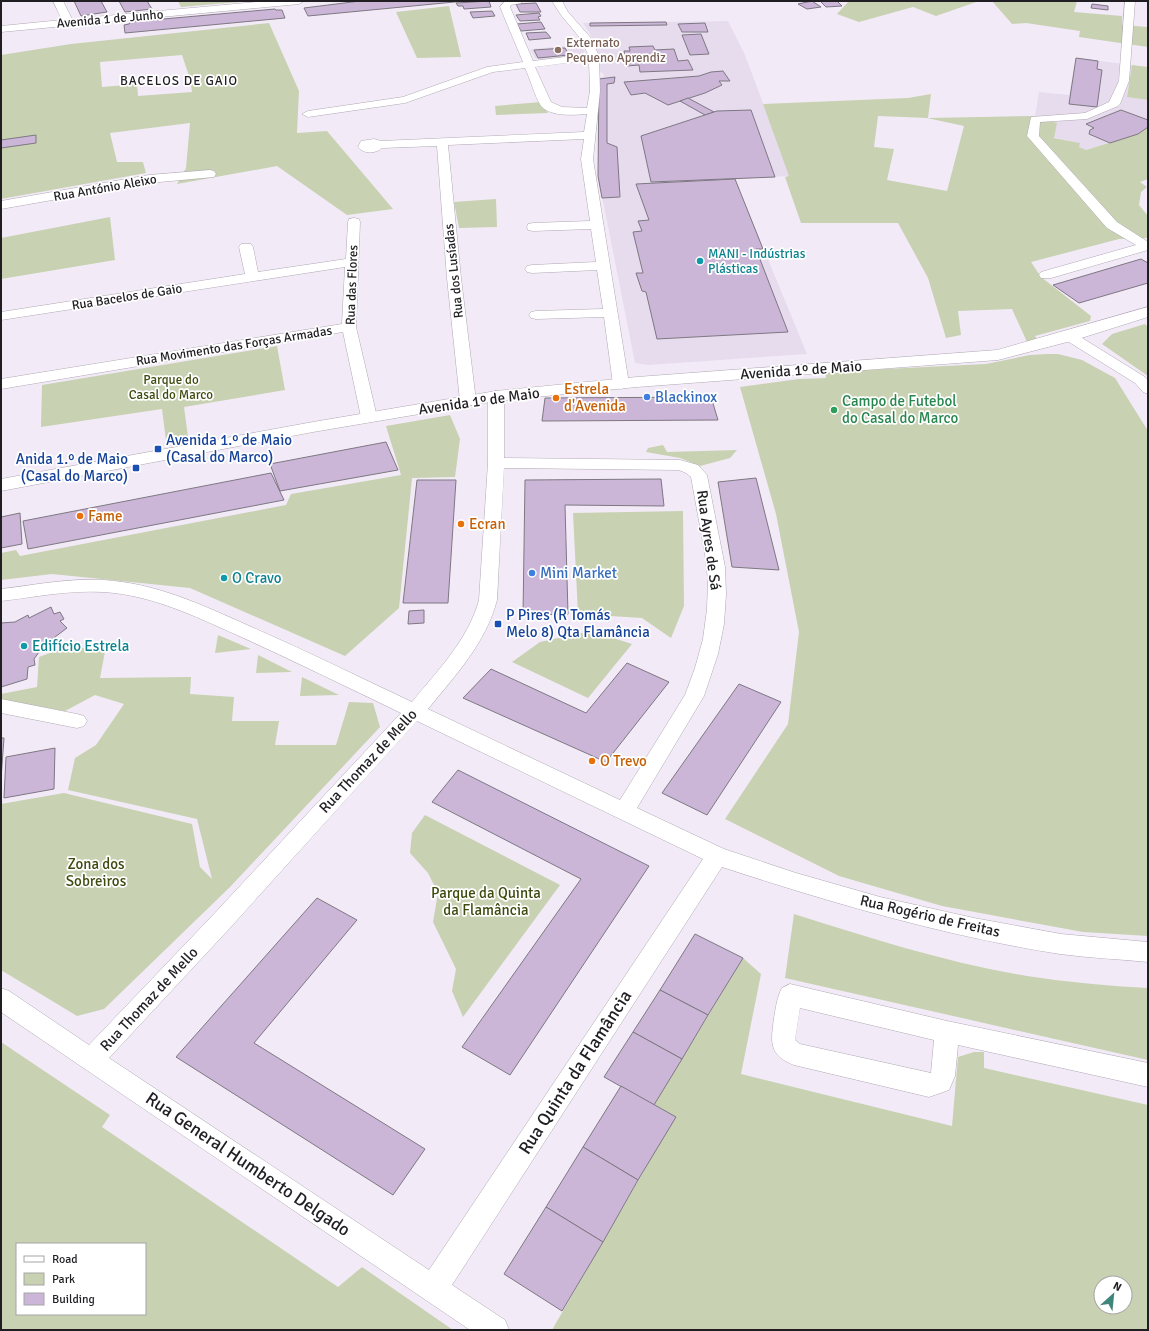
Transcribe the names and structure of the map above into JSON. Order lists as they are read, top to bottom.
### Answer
{
  "streets": {
    "street": [
      "Avenida 1 de Junho",
      "Rua António Aleixo",
      "Rua dos Lusíadas",
      "Rua das Flores",
      "Rua Bacelos de Gaio",
      "Rua Movimento das Forças Armadas",
      "Avenida 1º de Maio",
      "Rua Ayres de Sá",
      "Rua Thomaz de Mello",
      "Rua Rogério de Freitas",
      "Rua Quinta da Flamância",
      "Rua General Humberto Delgado"
    ]
  },
  "crossings": [
    ["Rua dos Lusíadas", "Avenida 1º de Maio"],
    ["Rua das Flores", "Rua Bacelos de Gaio"],
    ["Rua das Flores", "Rua Movimento das Forças Armadas"],
    ["Rua das Flores", "Avenida 1º de Maio"],
    ["Avenida 1º de Maio", "Rua Thomaz de Mello"],
    ["Rua Ayres de Sá", "Rua Thomaz de Mello"],
    ["Rua Ayres de Sá", "Rua Rogério de Freitas"],
    ["Rua Thomaz de Mello", "Rua Rogério de Freitas"],
    ["Rua Thomaz de Mello", "Rua General Humberto Delgado"],
    ["Rua Rogério de Freitas", "Rua Quinta da Flamância"],
    ["Rua Quinta da Flamância", "Rua General Humberto Delgado"]
  ],
  "districts": ["BACELOS DE GAIO"],
  "parks": ["Parque do Casal do Marco", "Zona dos Sobreiros", "Parque da Quinta da Flamância"],
  "places": {
    "other": [
      "Externato Pequeno Aprendiz",
      "MANI - Indústrias Plásticas",
      "Blackinox",
      "Estrela d'Avenida",
      "Campo de Futebol do Casal do Marco",
      "Fame",
      "Ecran",
      "Mini Market",
      "O Cravo",
      "Edifício Estrela",
      "O Trevo"
    ],
    "transit": ["Avenida 1.º de Maio (Casal do Marco)", "Anida 1.º de Maio (Casal do Marco)", "P Pires (R Tomás Melo 8) Qta Flamância"]
  },
  "legend": ["Road", "Park", "Building"],
  "north": "top right"
}
